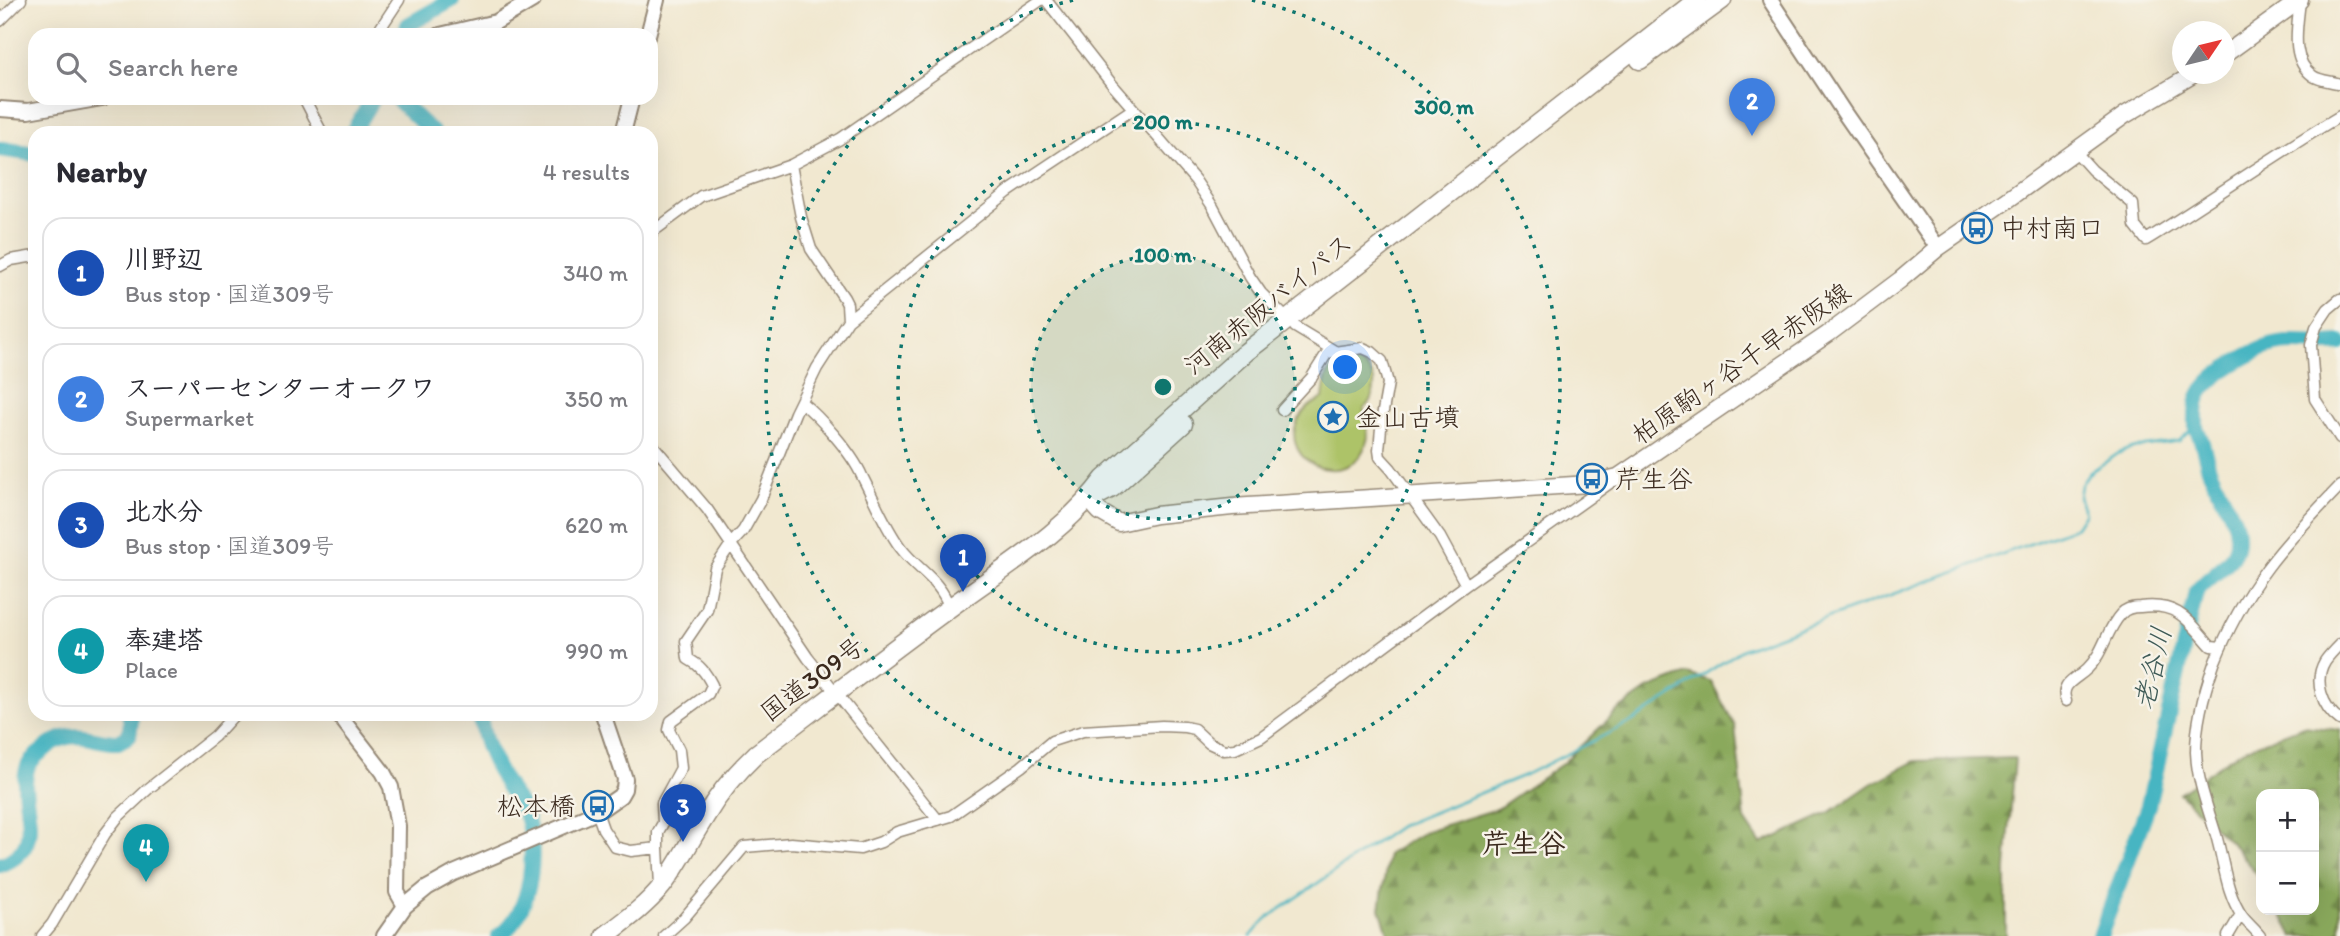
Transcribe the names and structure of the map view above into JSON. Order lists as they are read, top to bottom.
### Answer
{
  "streets": {
    "highway": ["河南赤阪バイパス", "国道309号"],
    "main road": ["柏原駒ヶ谷千早赤阪線"]
  },
  "crossings": [
    ["河南赤阪バイパス", "柏原駒ヶ谷千早赤阪線"],
    ["河南赤阪バイパス", "国道309号"],
    ["柏原駒ヶ谷千早赤阪線", "国道309号"]
  ],
  "districts": ["芹生谷"],
  "water": ["老谷川"],
  "places": {
    "bus stop": ["中村南口", "芹生谷", "松本橋"],
    "place": ["金山古墳"]
  },
  "north": "top right",
  "page": {
    "search": "Search here",
    "pins": [
      "2",
      "1",
      "3",
      "4"
    ],
    "heading": ["Nearby", "4 results"],
    "list": [
      {
        "mark": "1",
        "name": "川野辺",
        "note": "Bus stop · 国道309号",
        "value": "340 m"
      },
      {
        "mark": "2",
        "name": "スーパーセンターオークワ",
        "note": "Supermarket",
        "value": "350 m"
      },
      {
        "mark": "3",
        "name": "北水分",
        "note": "Bus stop · 国道309号",
        "value": "620 m"
      },
      {
        "mark": "4",
        "name": "奉建塔",
        "note": "Place",
        "value": "990 m"
      }
    ],
    "map_buttons": ["+", "−"]
  },
  "rings": ["300 m", "200 m", "100 m"]
}
